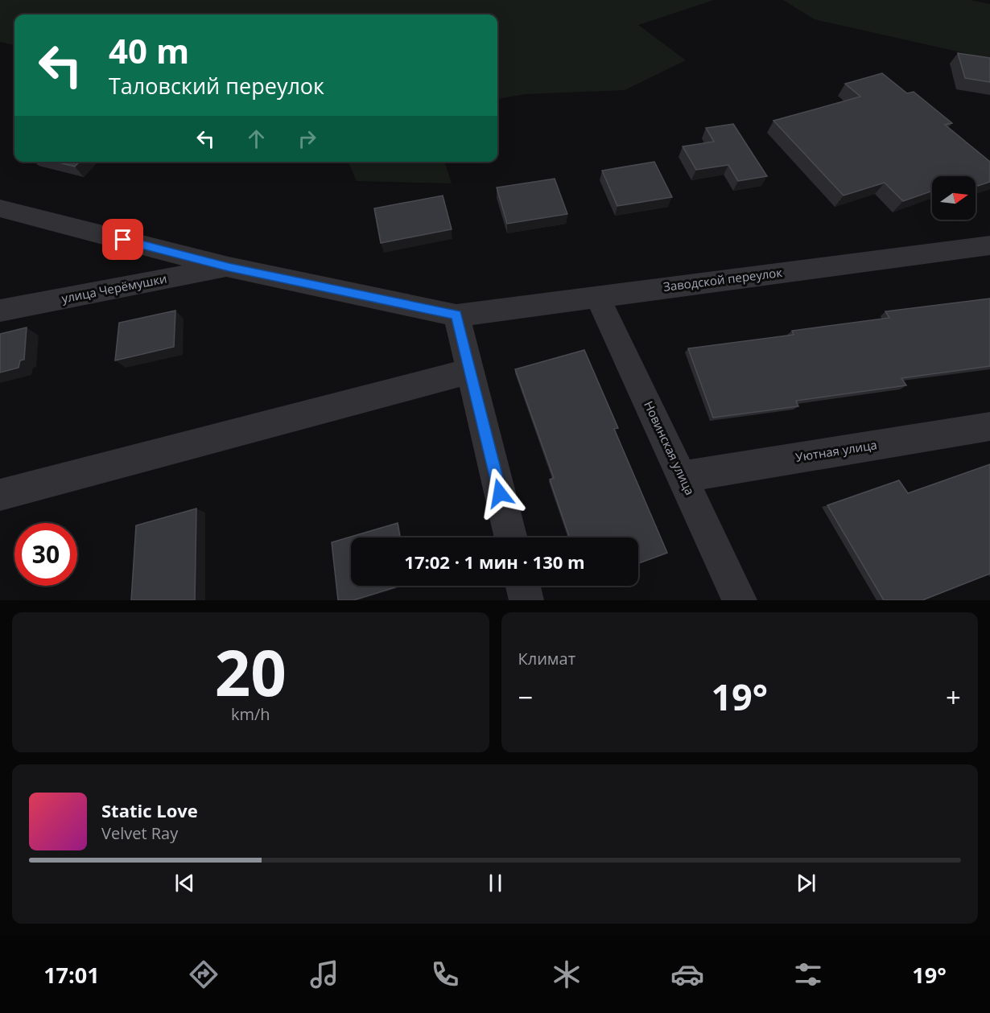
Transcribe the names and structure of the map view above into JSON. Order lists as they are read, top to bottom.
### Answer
{
  "streets": {
    "street": [
      "Заводской переулок",
      "улица Черёмушки",
      "Новинская улица",
      "Уютная улица"
    ]
  },
  "crossings": [
    ["Заводской переулок", "улица Черёмушки"],
    ["Заводской переулок", "Новинская улица"],
    ["Новинская улица", "Уютная улица"]
  ],
  "north": "right",
  "page": {
    "turn": ["40 m", "Таловский переулок"],
    "limit": "30",
    "trip": "17:02 · 1 мин · 130 m",
    "tile": [
      ["20", "km/h"],
      "Климат"
    ],
    "heat": ["−", "19°", "+"],
    "song": ["Static Love", "Velvet Ray"],
    "tabs": ["17:01", "19°"]
  }
}
